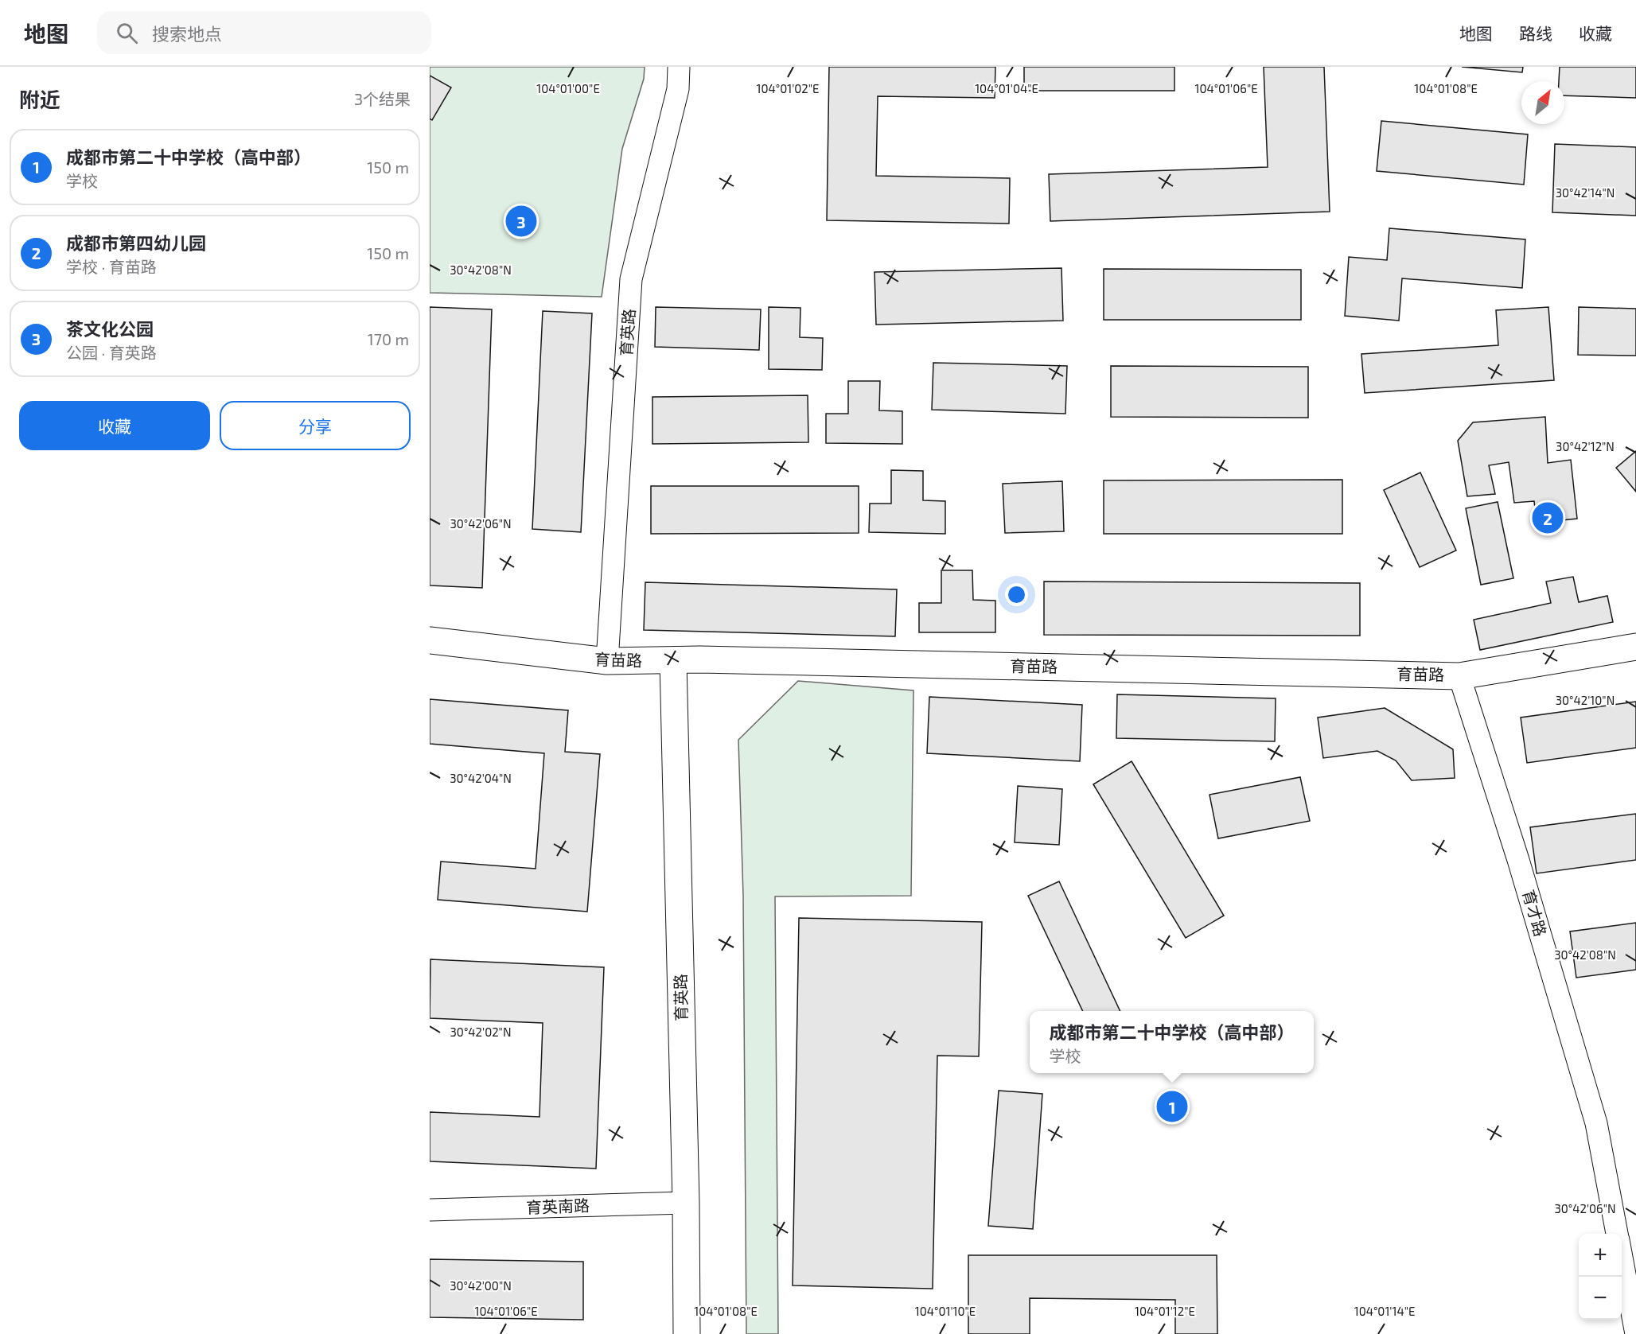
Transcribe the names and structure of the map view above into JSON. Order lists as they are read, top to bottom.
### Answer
{
  "streets": {
    "street": [
      "育英路",
      "育苗路",
      "育才路",
      "育英南路"
    ]
  },
  "crossings": [
    ["育英路", "育苗路"],
    ["育英路", "育英南路"],
    ["育苗路", "育才路"]
  ],
  "north": "top right",
  "page": {
    "header": "地图",
    "search": "搜索地点",
    "nav": ["地图", "路线", "收藏"],
    "heading": ["附近", "3个结果"],
    "list": [
      {
        "mark": "1",
        "name": "成都市第二十中学校（高中部）",
        "note": "学校",
        "value": "150 m"
      },
      {
        "mark": "2",
        "name": "成都市第四幼儿园",
        "note": "学校 · 育苗路",
        "value": "150 m"
      },
      {
        "mark": "3",
        "name": "茶文化公园",
        "note": "公园 · 育英路",
        "value": "170 m"
      }
    ],
    "pins": ["3", "2", "1"],
    "buttons": ["收藏", "分享"],
    "popup": ["成都市第二十中学校（高中部）", "学校"],
    "map_buttons": ["+", "−"]
  },
  "coordinates": [
    "104°01'06\"E",
    "104°01'08\"E",
    "104°01'00\"E",
    "104°01'02\"E",
    "104°01'04\"E",
    "30°42'14\"N",
    "30°42'08\"N",
    "30°42'12\"N",
    "30°42'06\"N",
    "30°42'10\"N",
    "30°42'04\"N",
    "30°42'02\"N",
    "30°42'00\"N",
    "104°01'10\"E",
    "104°01'12\"E",
    "104°01'14\"E"
  ]
}
